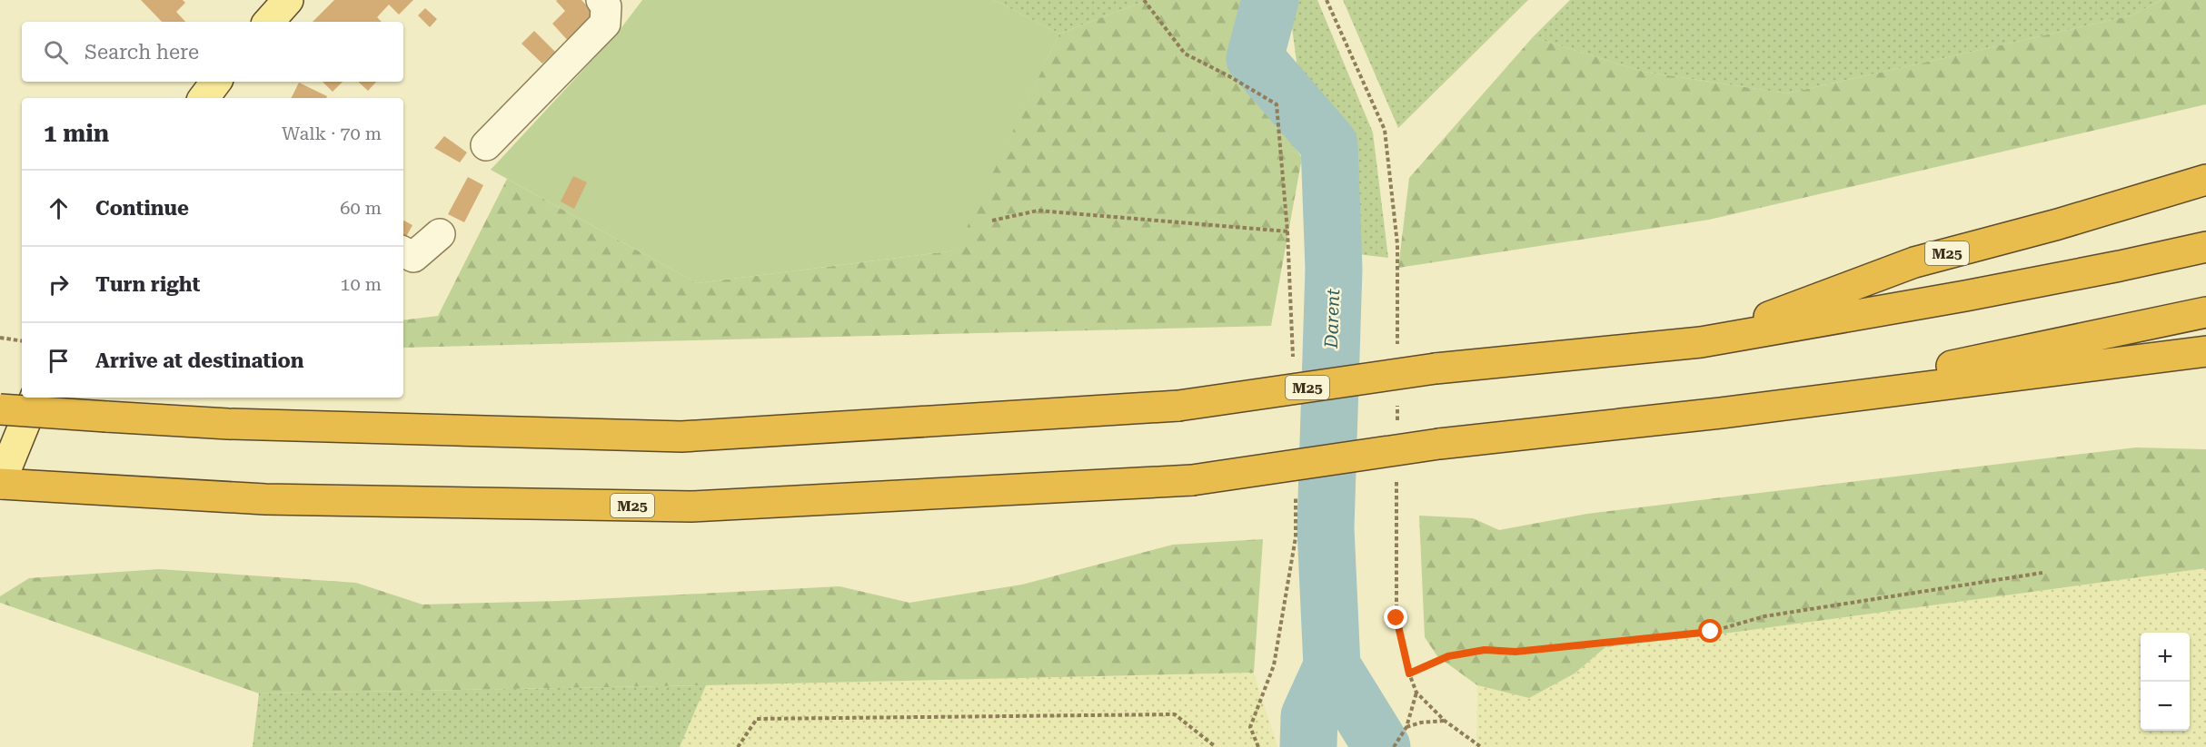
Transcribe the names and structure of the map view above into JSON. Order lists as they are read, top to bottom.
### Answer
{
  "streets": {
    "highway": ["M25"]
  },
  "water": ["Darent"],
  "page": {
    "search": "Search here",
    "heading": ["1 min", "Walk · 70 m"],
    "list": [
      ["Continue", "60 m"],
      ["Turn right", "10 m"],
      "Arrive at destination"
    ],
    "map_buttons": ["+", "−"]
  }
}
